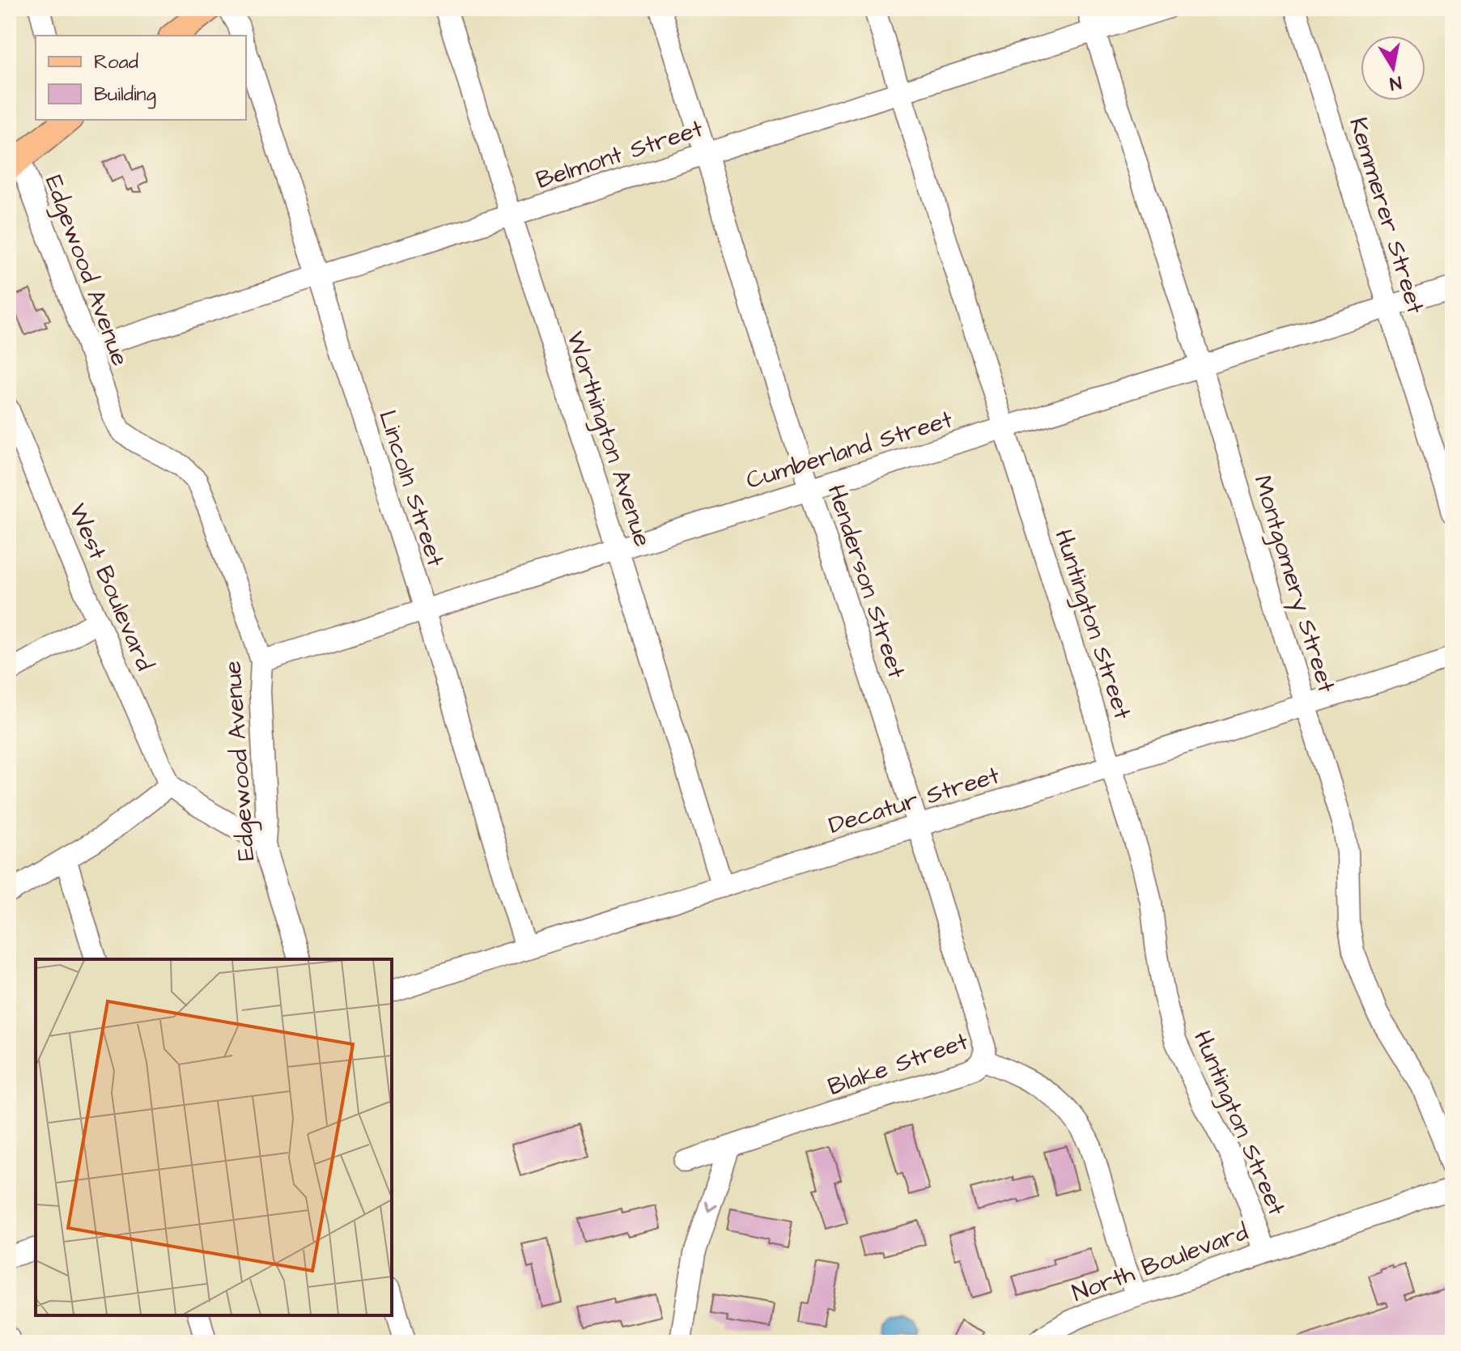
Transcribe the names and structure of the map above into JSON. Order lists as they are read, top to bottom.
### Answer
{
  "streets": {
    "street": [
      "Belmont Street",
      "Kemmerer Street",
      "Edgewood Avenue",
      "Worthington Avenue",
      "Cumberland Street",
      "Lincoln Street",
      "Henderson Street",
      "Montgomery Street",
      "West Boulevard",
      "Huntington Street",
      "Decatur Street",
      "Blake Street",
      "North Boulevard"
    ]
  },
  "crossings": [
    ["Belmont Street", "Edgewood Avenue"],
    ["Belmont Street", "Worthington Avenue"],
    ["Belmont Street", "Lincoln Street"],
    ["Belmont Street", "Henderson Street"],
    ["Belmont Street", "Montgomery Street"],
    ["Belmont Street", "Huntington Street"],
    ["Kemmerer Street", "Cumberland Street"],
    ["Edgewood Avenue", "Cumberland Street"],
    ["Worthington Avenue", "Cumberland Street"],
    ["Worthington Avenue", "Decatur Street"],
    ["Cumberland Street", "Lincoln Street"],
    ["Cumberland Street", "Henderson Street"],
    ["Cumberland Street", "Montgomery Street"],
    ["Cumberland Street", "Huntington Street"],
    ["Lincoln Street", "Decatur Street"],
    ["Henderson Street", "Decatur Street"],
    ["Henderson Street", "Blake Street"],
    ["Montgomery Street", "Decatur Street"],
    ["Huntington Street", "Decatur Street"],
    ["Huntington Street", "North Boulevard"],
    ["Blake Street", "North Boulevard"]
  ],
  "legend": ["Road", "Building"],
  "north": "bottom"
}
